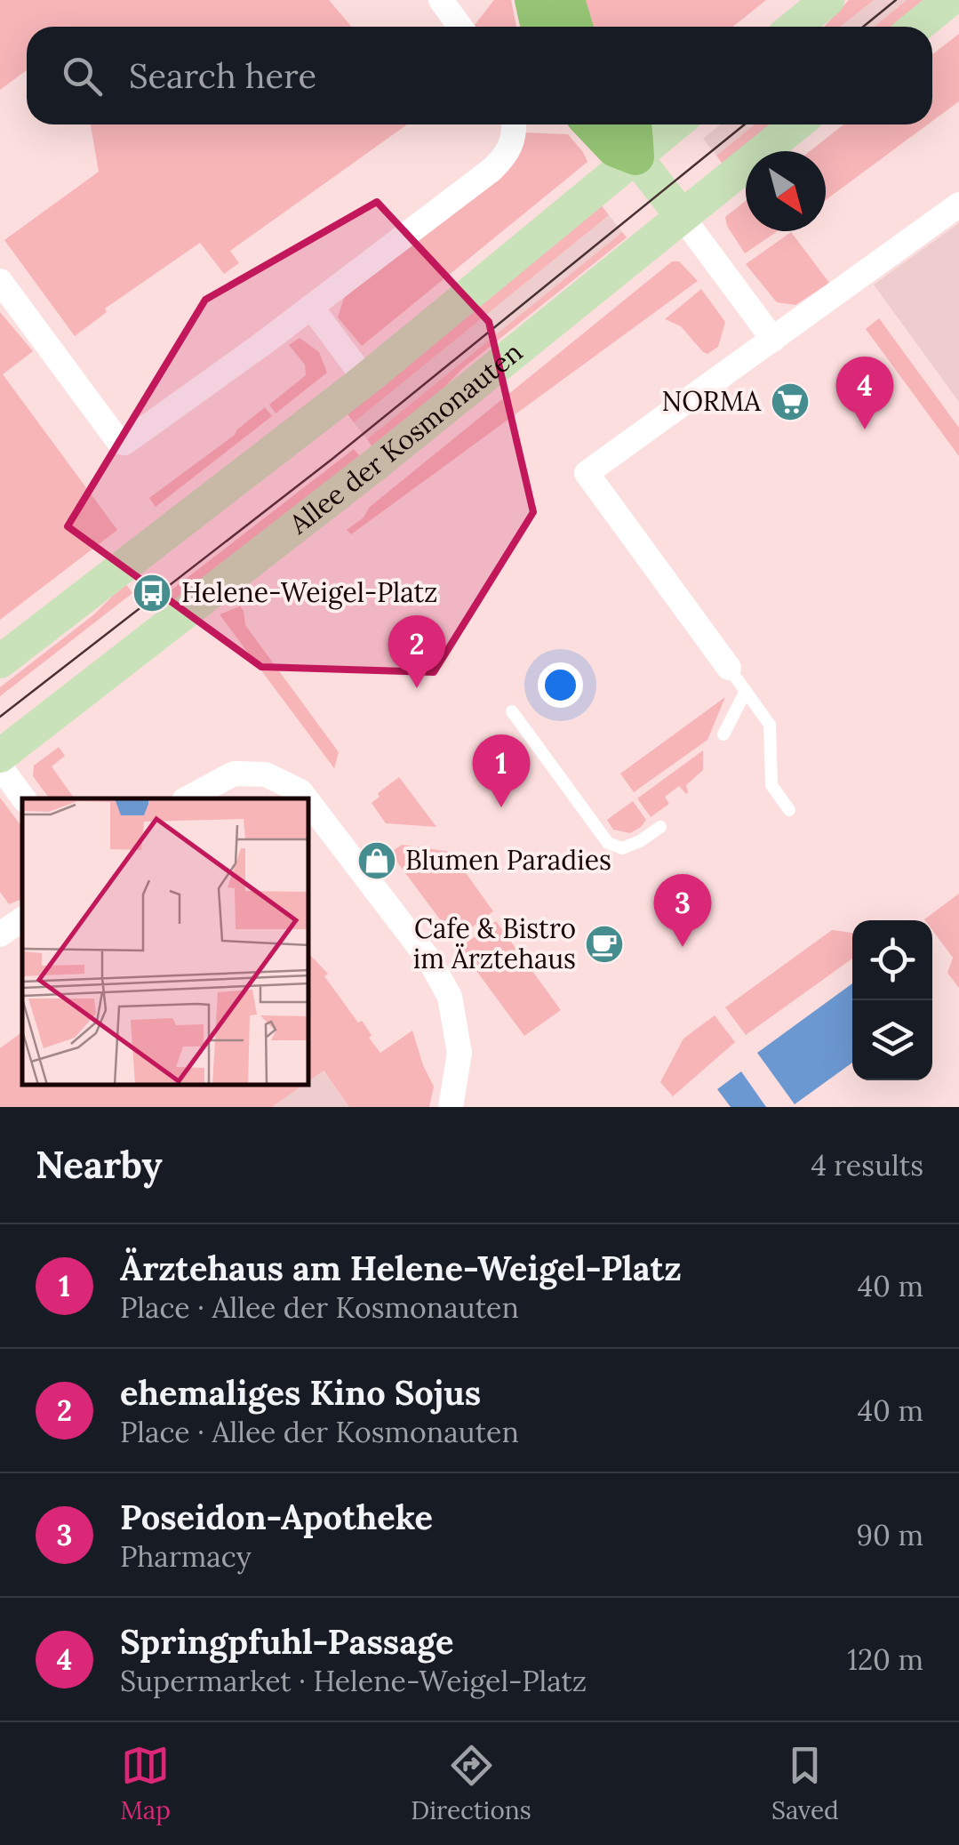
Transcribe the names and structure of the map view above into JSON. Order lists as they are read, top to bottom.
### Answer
{
  "streets": {
    "main road": ["Allee der Kosmonauten"]
  },
  "places": {
    "supermarket": ["NORMA"],
    "bus stop": ["Helene-Weigel-Platz"],
    "shop": ["Blumen Paradies"],
    "cafe": ["Cafe & Bistro im Ärztehaus"]
  },
  "north": "bottom right",
  "page": {
    "search": "Search here",
    "pins": [
      "4",
      "2",
      "1",
      "3"
    ],
    "heading": ["Nearby", "4 results"],
    "list": [
      {
        "mark": "1",
        "name": "Ärztehaus am Helene-Weigel-Platz",
        "note": "Place · Allee der Kosmonauten",
        "value": "40 m"
      },
      {
        "mark": "2",
        "name": "ehemaliges Kino Sojus",
        "note": "Place · Allee der Kosmonauten",
        "value": "40 m"
      },
      {
        "mark": "3",
        "name": "Poseidon-Apotheke",
        "note": "Pharmacy",
        "value": "90 m"
      },
      {
        "mark": "4",
        "name": "Springpfuhl-Passage",
        "note": "Supermarket · Helene-Weigel-Platz",
        "value": "120 m"
      }
    ],
    "nav": ["Map", "Directions", "Saved"]
  }
}
